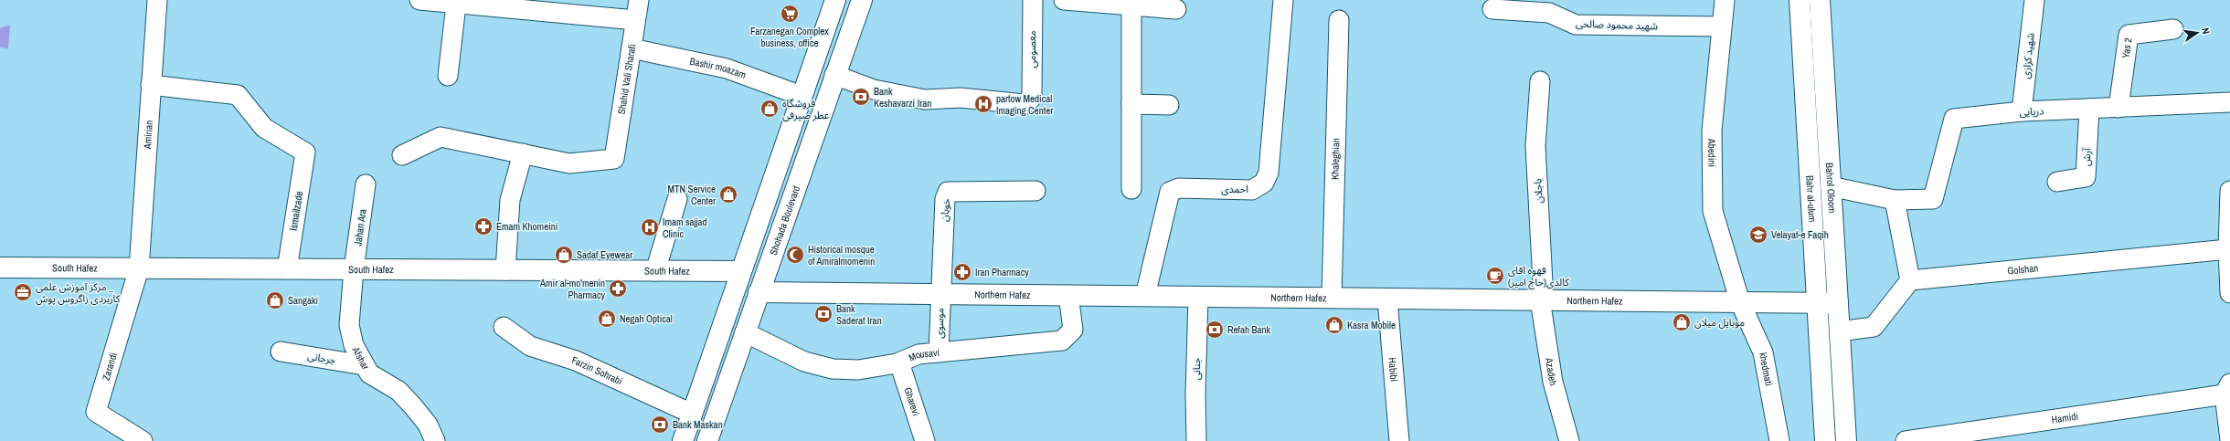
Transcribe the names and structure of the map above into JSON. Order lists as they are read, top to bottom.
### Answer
{
  "streets": {
    "main road": [
      "Bahrol Oloom",
      "Bahr al-ulum",
      "Shohada Boulevard",
      "South Hafez",
      "Northern Hafez"
    ],
    "street": [
      "شهید محمود صالحی",
      "Yas 2",
      "شهید کزازی",
      "Bashir moazam",
      "Shahid Vali Sharafi",
      "دریایی",
      "Amirian",
      "Abedini",
      "آرش",
      "Khaleghian",
      "احمدی",
      "باجلان",
      "خوبان",
      "Ismailzade",
      "Jahan Ara",
      "Golshan",
      "موسوی",
      "Mousavi",
      "جرجانی",
      "Afshar",
      "Zarandi",
      "جنانی",
      "Habibi",
      "khedmati",
      "Farzin Sohrabi",
      "Azadeh",
      "Gharevi",
      "Hamidi"
    ]
  },
  "crossings": [
    ["شهید محمود صالحی", "Abedini"],
    ["Yas 2", "دریایی"],
    ["شهید کزازی", "دریایی"],
    ["Bashir moazam", "Shahid Vali Sharafi"],
    ["دریایی", "آرش"],
    ["دریایی", "Bahrol Oloom"],
    ["Amirian", "Ismailzade"],
    ["Amirian", "South Hafez"],
    ["Amirian", "Zarandi"],
    ["Abedini", "Northern Hafez"],
    ["Abedini", "khedmati"],
    ["Khaleghian", "Northern Hafez"],
    ["Bahrol Oloom", "Northern Hafez"],
    ["احمدی", "Northern Hafez"],
    ["باجلان", "Northern Hafez"],
    ["باجلان", "Azadeh"],
    ["Bahr al-ulum", "Northern Hafez"],
    ["خوبان", "Northern Hafez"],
    ["خوبان", "موسوی"],
    ["Ismailzade", "South Hafez"],
    ["Shohada Boulevard", "Northern Hafez"],
    ["Shohada Boulevard", "Mousavi"],
    ["Jahan Ara", "South Hafez"],
    ["Jahan Ara", "Afshar"],
    ["South Hafez", "Afshar"],
    ["South Hafez", "Zarandi"],
    ["Northern Hafez", "موسوی"],
    ["Northern Hafez", "Mousavi"],
    ["Northern Hafez", "جنانی"],
    ["Northern Hafez", "Habibi"],
    ["Northern Hafez", "khedmati"],
    ["Northern Hafez", "Azadeh"],
    ["موسوی", "Mousavi"],
    ["Mousavi", "Gharevi"],
    ["جرجانی", "Afshar"]
  ],
  "places": {
    "supermarket": ["Farzanegan Complex business, office"],
    "bank": [
      "Bank Keshavarzi Iran",
      "Bank Saderat Iran",
      "Refah Bank",
      "Bank Maskan"
    ],
    "hospital": ["partow Medical Imaging Center", "Imam sajjad Clinic"],
    "shop": [
      "فروشگاه عطر صیرفی",
      "MTN Service Center",
      "Sadaf Eyewear",
      "Sangaki",
      "Negah Optical",
      "موبایل میلان",
      "Kasra Mobile"
    ],
    "pharmacy": ["Emam Khomeini", "Iran Pharmacy", "Amir al-mo'menin Pharmacy"],
    "school or university": ["Velayat-e Faqih"],
    "mosque": ["Historical mosque of Amiralmomenin"],
    "cafe": ["قهوه آقای کالدی(حاج امیر)"],
    "office": ["مرکز آموزش علمی _ کاربردی زاگروس پوش"]
  },
  "north": "right"
}
